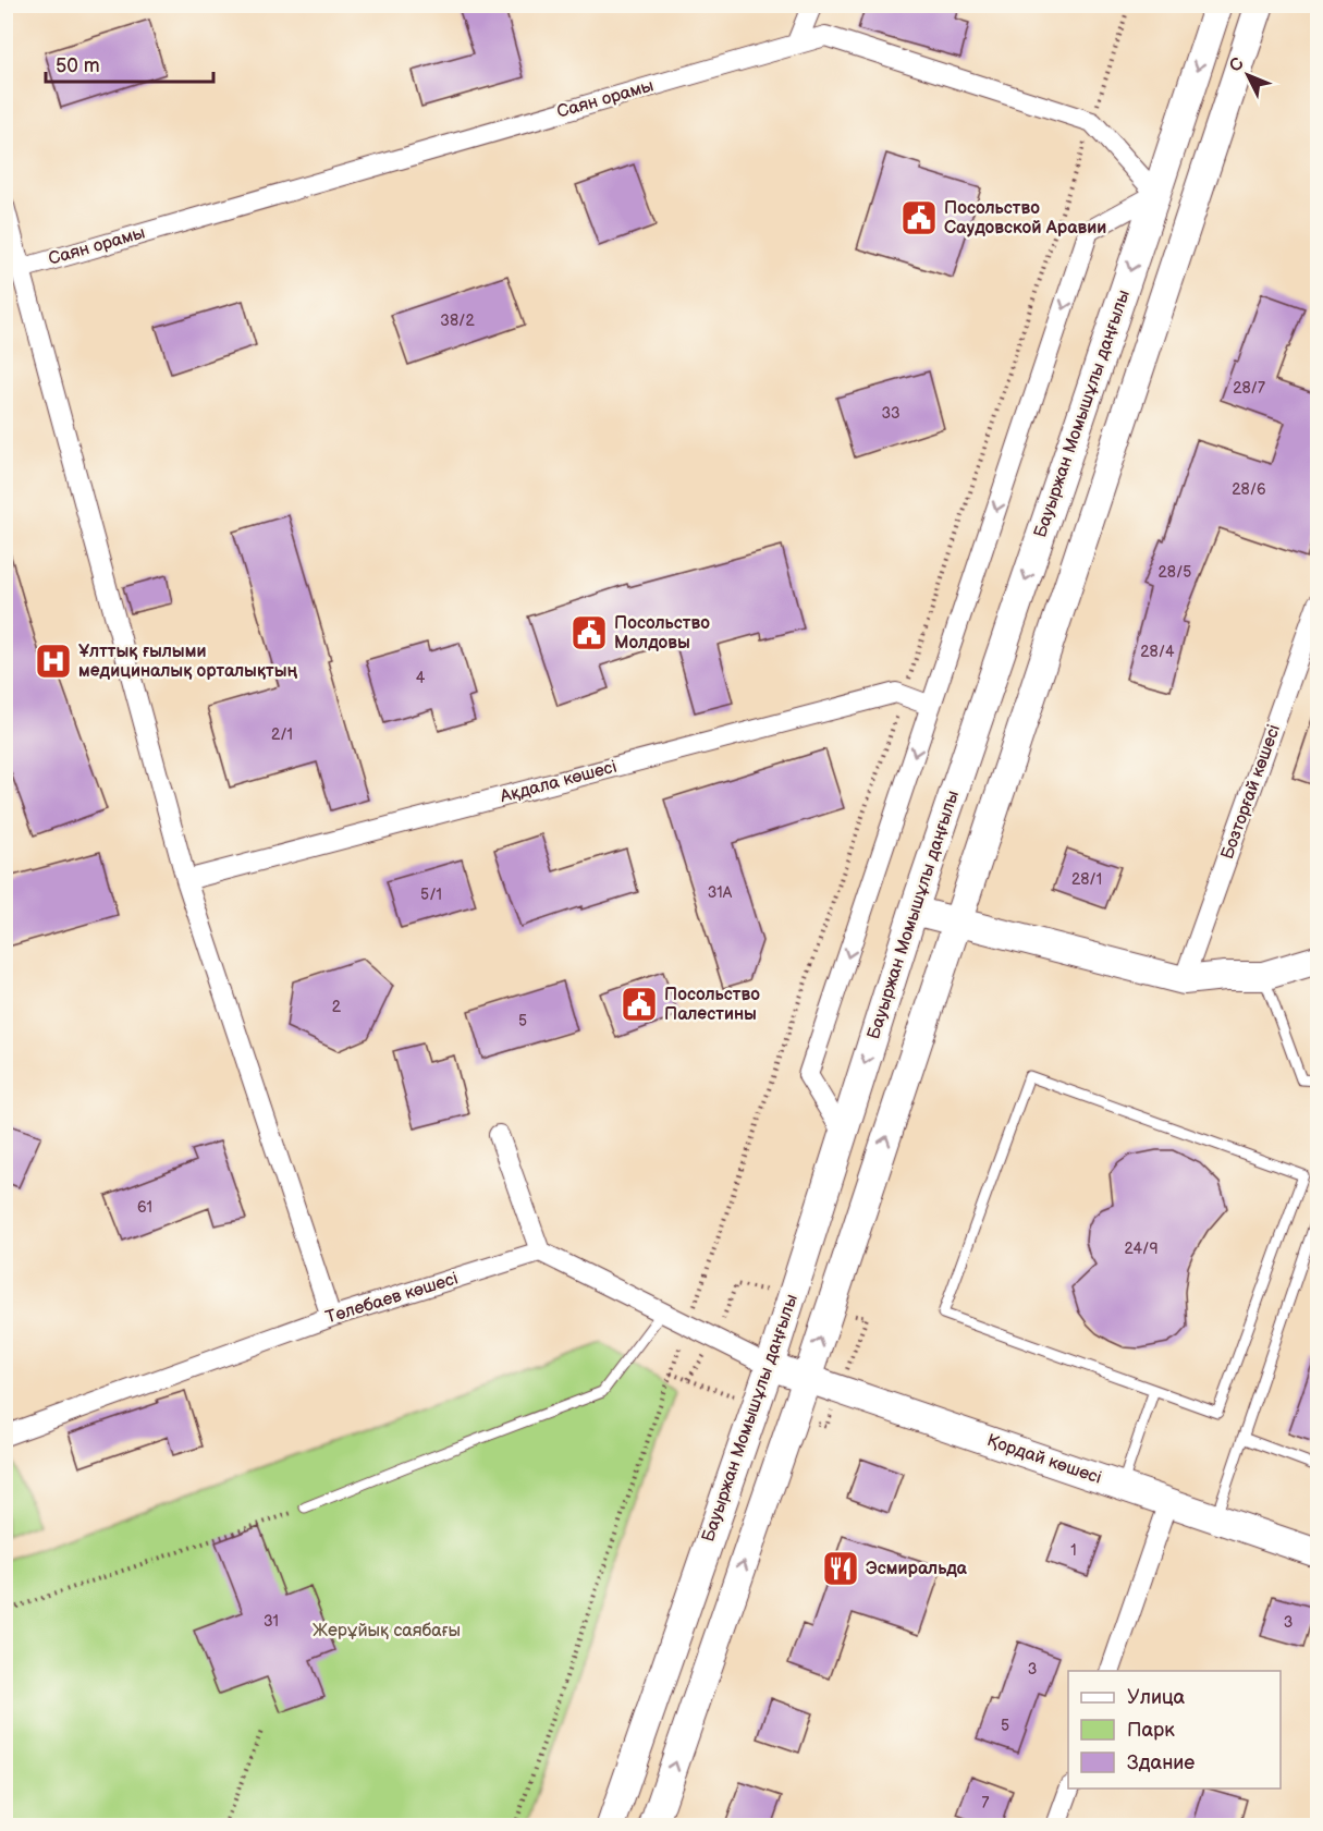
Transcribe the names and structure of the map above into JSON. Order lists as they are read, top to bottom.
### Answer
{
  "streets": {
    "main road": ["Бауыржан Момышұлы даңғылы", "Қордай көшесі"],
    "street": [
      "Саян орамы",
      "Ақдала көшесі",
      "Бозторғай көшесі",
      "Төлебаев көшесі"
    ]
  },
  "crossings": [
    ["Бауыржан Момышұлы даңғылы", "Қордай көшесі"]
  ],
  "parks": ["Жерұйық саябағы"],
  "places": {
    "public building": ["Посольство Саудовской Аравии", "Посольство Молдовы", "Посольство Палестины"],
    "hospital": ["Ұлттық ғылыми медициналық орталықтың"],
    "restaurant": ["Эсмиральда"]
  },
  "house_numbers": [
    "38/2",
    "28/7",
    "33",
    "28/6",
    "28/5",
    "28/4",
    "4",
    "2/1",
    "28/1",
    "31А",
    "5/1",
    "2",
    "5",
    "61",
    "24/9",
    "1",
    "31",
    "3",
    "3",
    "5",
    "7"
  ],
  "legend": ["Улица", "Парк", "Здание"],
  "scale_bar": "50 m",
  "north": "top left"
}
